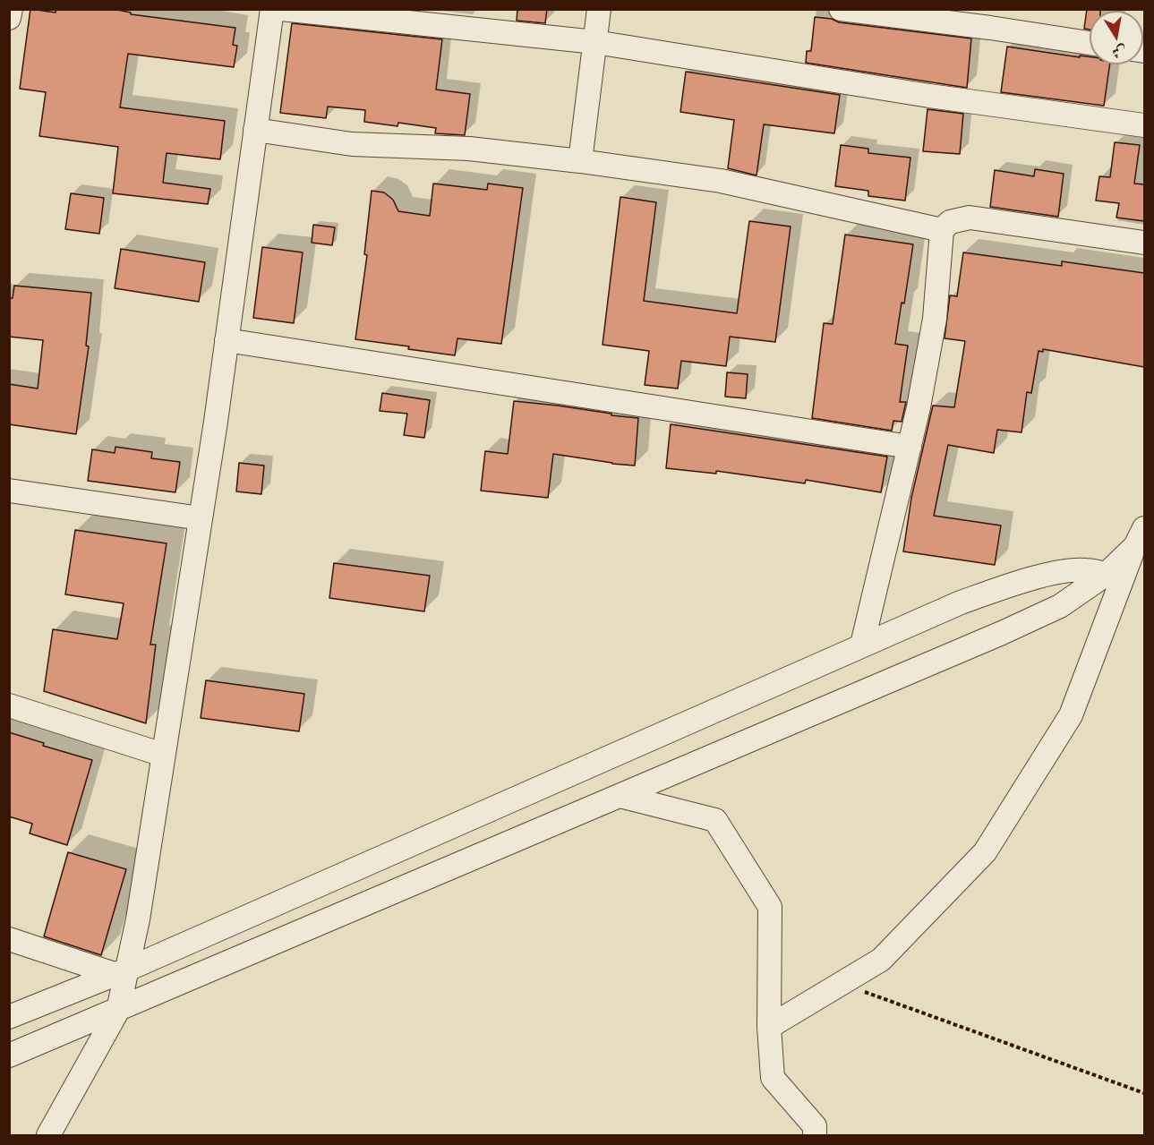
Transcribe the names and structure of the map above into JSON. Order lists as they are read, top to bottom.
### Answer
{
  "north": "bottom"
}
